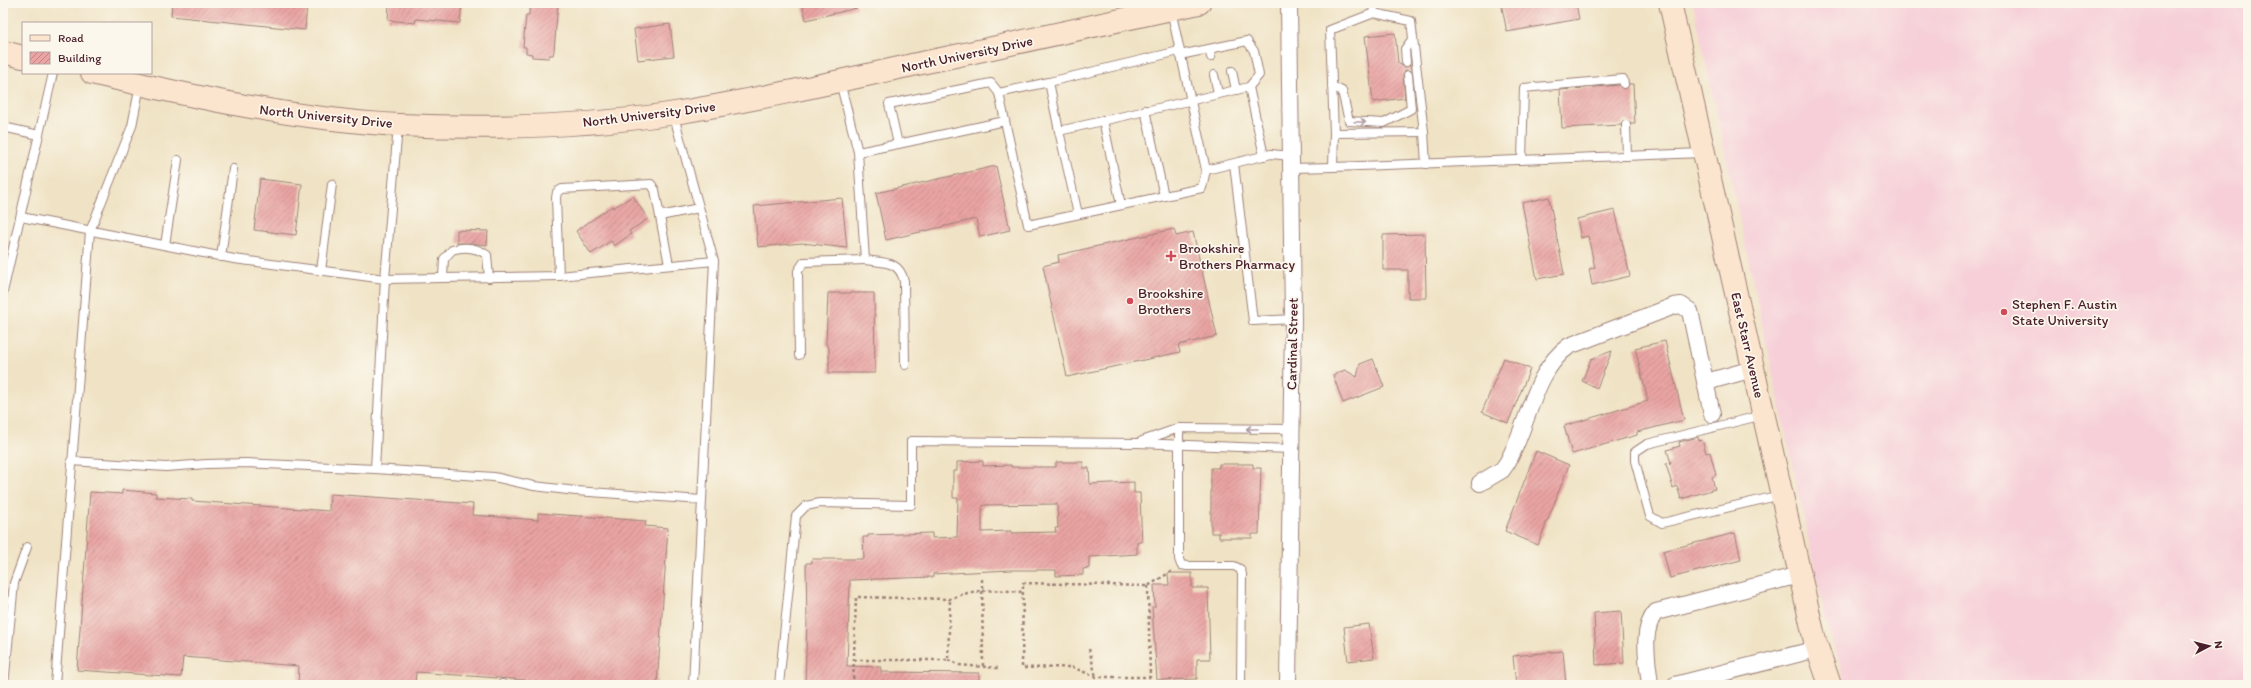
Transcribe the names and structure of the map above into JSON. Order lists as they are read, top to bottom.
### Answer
{
  "streets": {
    "main road": ["North University Drive", "East Starr Avenue"],
    "street": ["Cardinal Street"]
  },
  "places": {
    "health": ["Brookshire Brothers Pharmacy"],
    "other": ["Brookshire Brothers", "Stephen F. Austin State University"]
  },
  "legend": ["Road", "Building"],
  "north": "right"
}
